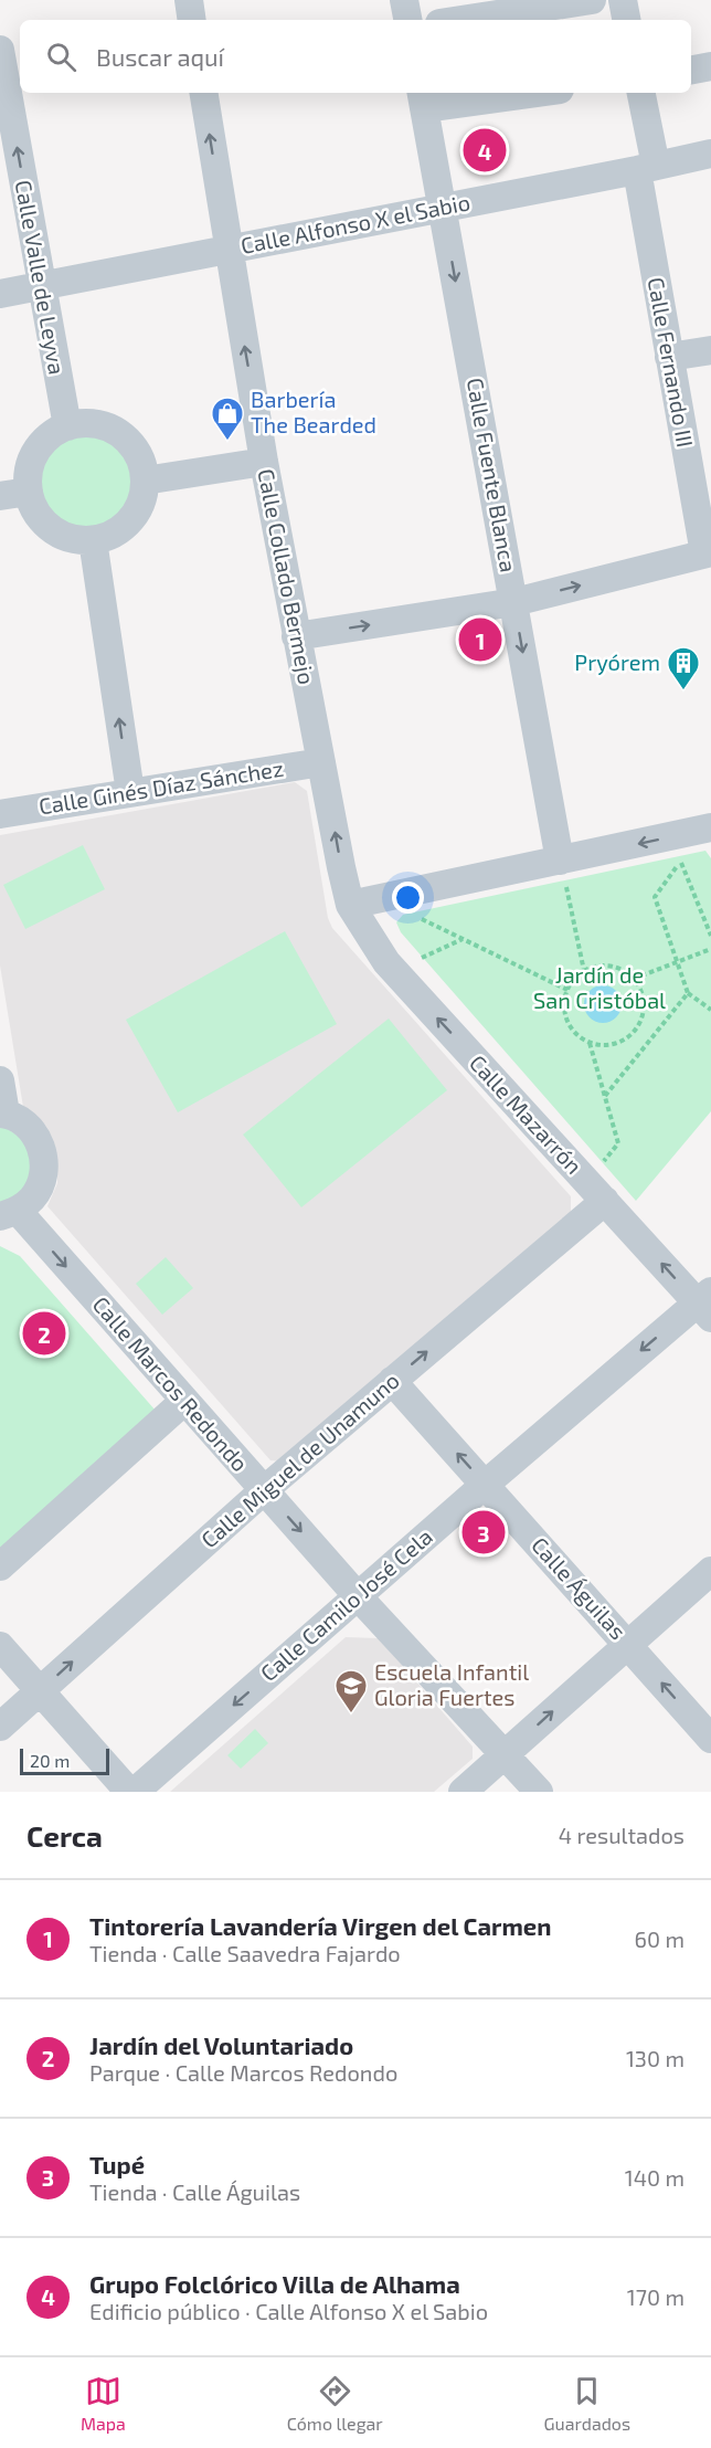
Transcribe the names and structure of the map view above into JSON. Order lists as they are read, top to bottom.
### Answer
{
  "streets": {
    "street": [
      "Calle Alfonso X el Sabio",
      "Calle Valle de Leyva",
      "Calle Fernando III",
      "Calle Fuente Blanca",
      "Calle Collado Bermejo",
      "Calle Ginés Díaz Sánchez",
      "Calle Mazarrón",
      "Calle Marcos Redondo",
      "Calle Miguel de Unamuno",
      "Calle Águilas",
      "Calle Camilo José Cela"
    ]
  },
  "crossings": [
    ["Calle Alfonso X el Sabio", "Calle Valle de Leyva"],
    ["Calle Alfonso X el Sabio", "Calle Fernando III"],
    ["Calle Alfonso X el Sabio", "Calle Fuente Blanca"],
    ["Calle Alfonso X el Sabio", "Calle Collado Bermejo"],
    ["Calle Collado Bermejo", "Calle Ginés Díaz Sánchez"],
    ["Calle Collado Bermejo", "Calle Mazarrón"],
    ["Calle Mazarrón", "Calle Miguel de Unamuno"],
    ["Calle Mazarrón", "Calle Camilo José Cela"],
    ["Calle Marcos Redondo", "Calle Miguel de Unamuno"],
    ["Calle Marcos Redondo", "Calle Camilo José Cela"],
    ["Calle Miguel de Unamuno", "Calle Águilas"],
    ["Calle Águilas", "Calle Camilo José Cela"]
  ],
  "one_way": [
    "Calle Valle de Leyva",
    "Calle Fuente Blanca",
    "Calle Collado Bermejo",
    "Calle Mazarrón",
    "Calle Marcos Redondo",
    "Calle Águilas",
    "Calle Camilo José Cela"
  ],
  "parks": ["Jardín de San Cristóbal"],
  "places": {
    "shop": ["Barbería The Bearded"],
    "building": ["Pryórem"],
    "school or university": ["Escuela Infantil Gloria Fuertes"]
  },
  "scale_bar": "20 m",
  "page": {
    "search": "Buscar aquí",
    "pins": [
      "4",
      "1",
      "2",
      "3"
    ],
    "scale": "20 m",
    "heading": ["Cerca", "4 resultados"],
    "list": [
      {
        "mark": "1",
        "name": "Tintorería Lavandería Virgen del Carmen",
        "note": "Tienda · Calle Saavedra Fajardo",
        "value": "60 m"
      },
      {
        "mark": "2",
        "name": "Jardín del Voluntariado",
        "note": "Parque · Calle Marcos Redondo",
        "value": "130 m"
      },
      {
        "mark": "3",
        "name": "Tupé",
        "note": "Tienda · Calle Águilas",
        "value": "140 m"
      },
      {
        "mark": "4",
        "name": "Grupo Folclórico Villa de Alhama",
        "note": "Edificio público · Calle Alfonso X el Sabio",
        "value": "170 m"
      }
    ],
    "nav": ["Mapa", "Cómo llegar", "Guardados"]
  }
}
